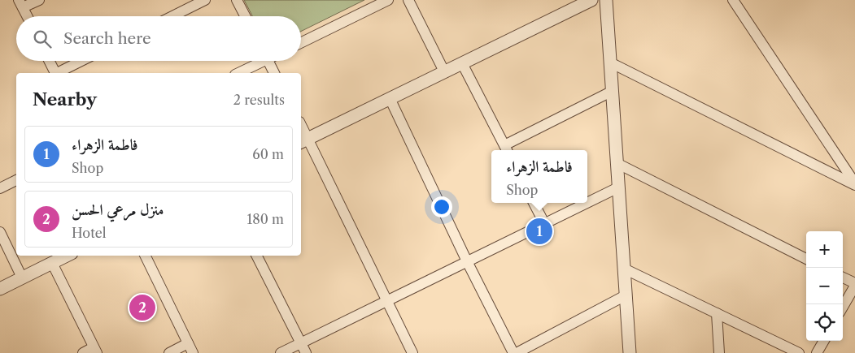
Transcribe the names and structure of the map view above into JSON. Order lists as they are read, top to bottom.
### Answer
{
  "page": {
    "search": "Search here",
    "heading": ["Nearby", "2 results"],
    "list": [
      {
        "mark": "1",
        "name": "فاطمة الزهراء",
        "note": "Shop",
        "value": "60 m"
      },
      {
        "mark": "2",
        "name": "منزل مرعي الحسن",
        "note": "Hotel",
        "value": "180 m"
      }
    ],
    "popup": ["فاطمة الزهراء", "Shop"],
    "pins": ["1", "2"],
    "map_buttons": ["+", "−"]
  }
}
